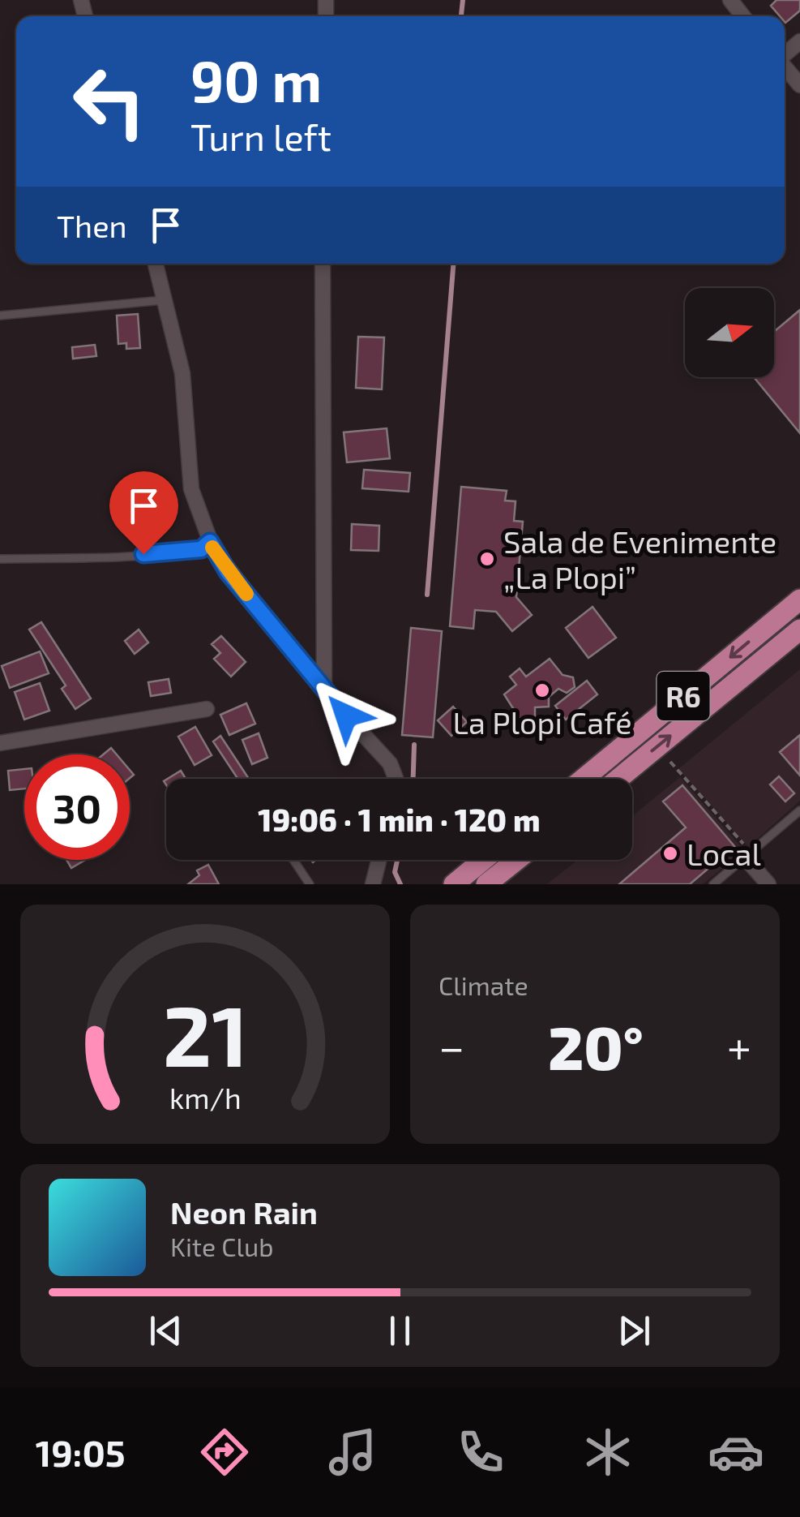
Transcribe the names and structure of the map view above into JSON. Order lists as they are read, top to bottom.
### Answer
{
  "streets": {
    "main road": ["R6"]
  },
  "places": ["Sala de Evenimente „La Plopi”", "La Plopi Café", "Local"],
  "north": "right",
  "page": {
    "turn": ["90 m", "Turn left"],
    "then": "Then",
    "limit": "30",
    "trip": "19:06 · 1 min · 120 m",
    "tile": "Climate",
    "heat": ["−", "20°", "+"],
    "song": ["Neon Rain", "Kite Club"],
    "tabs": "19:05",
    "gauge": ["21", "km/h"]
  }
}
